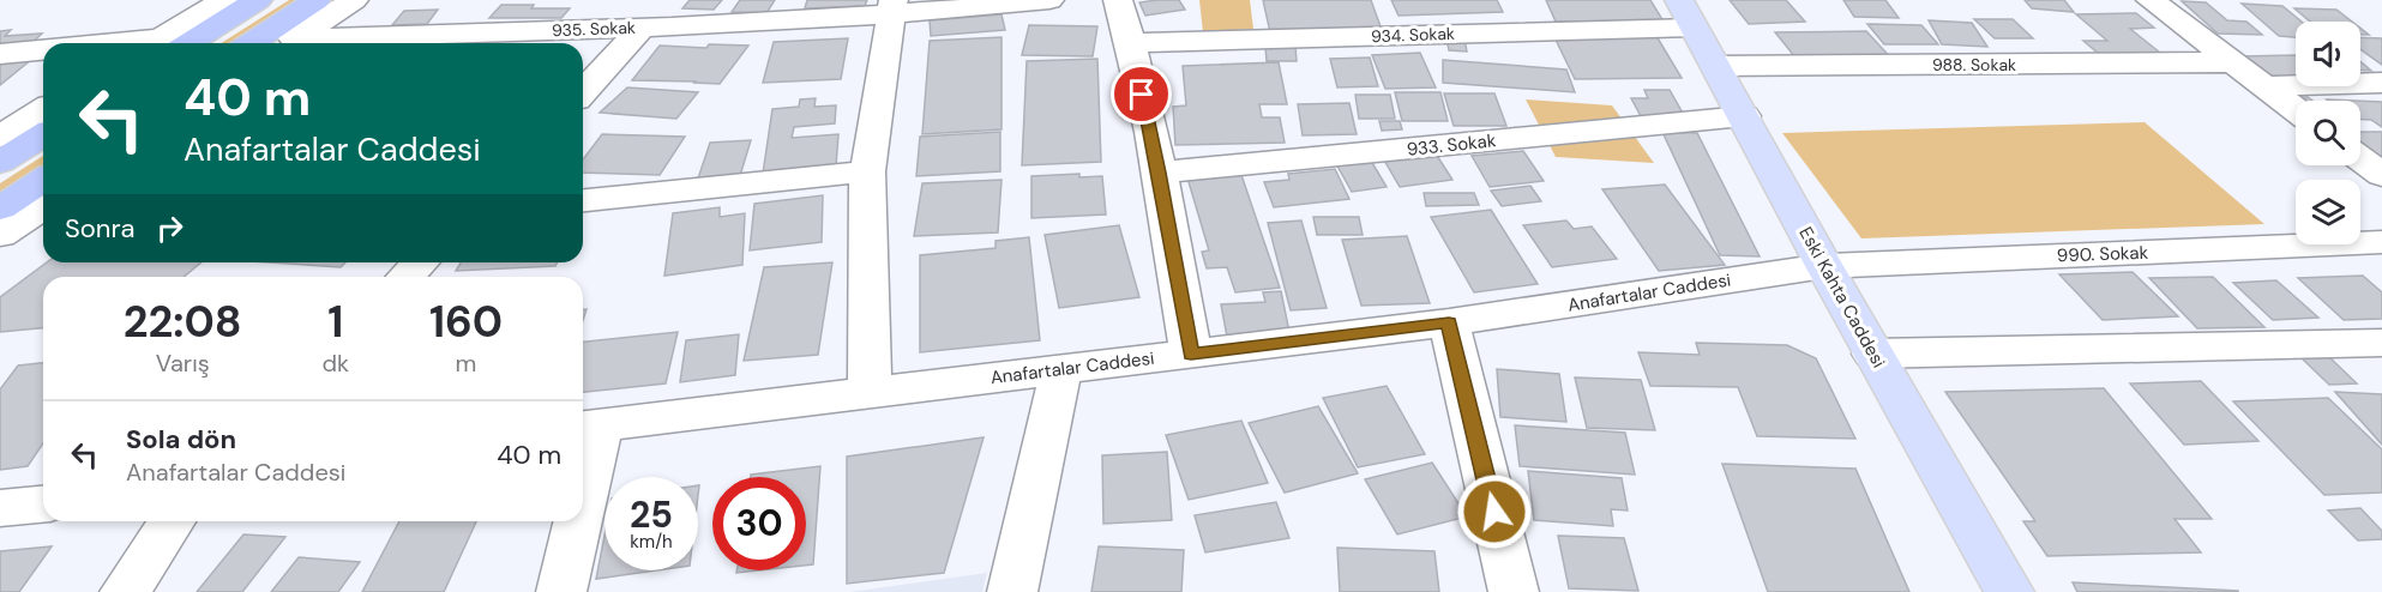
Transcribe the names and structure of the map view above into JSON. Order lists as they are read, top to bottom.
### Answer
{
  "streets": {
    "main road": ["Eski Kahta Caddesi"],
    "street": [
      "935. Sokak",
      "934. Sokak",
      "988. Sokak",
      "933. Sokak",
      "990. Sokak",
      "Anafartalar Caddesi"
    ]
  },
  "crossings": [
    ["934. Sokak", "Eski Kahta Caddesi"],
    ["988. Sokak", "Eski Kahta Caddesi"],
    ["933. Sokak", "Eski Kahta Caddesi"],
    ["990. Sokak", "Anafartalar Caddesi"],
    ["990. Sokak", "Eski Kahta Caddesi"],
    ["Anafartalar Caddesi", "Eski Kahta Caddesi"]
  ],
  "page": {
    "turn": ["40 m", "Anafartalar Caddesi"],
    "then": "Sonra",
    "eta": [
      "22:08",
      "Varış",
      "1",
      "dk",
      "160",
      "m"
    ],
    "list": [
      {
        "name": "Sola dön",
        "note": "Anafartalar Caddesi",
        "value": "40 m"
      }
    ],
    "speed": "25 km/h",
    "limit": "30"
  }
}
